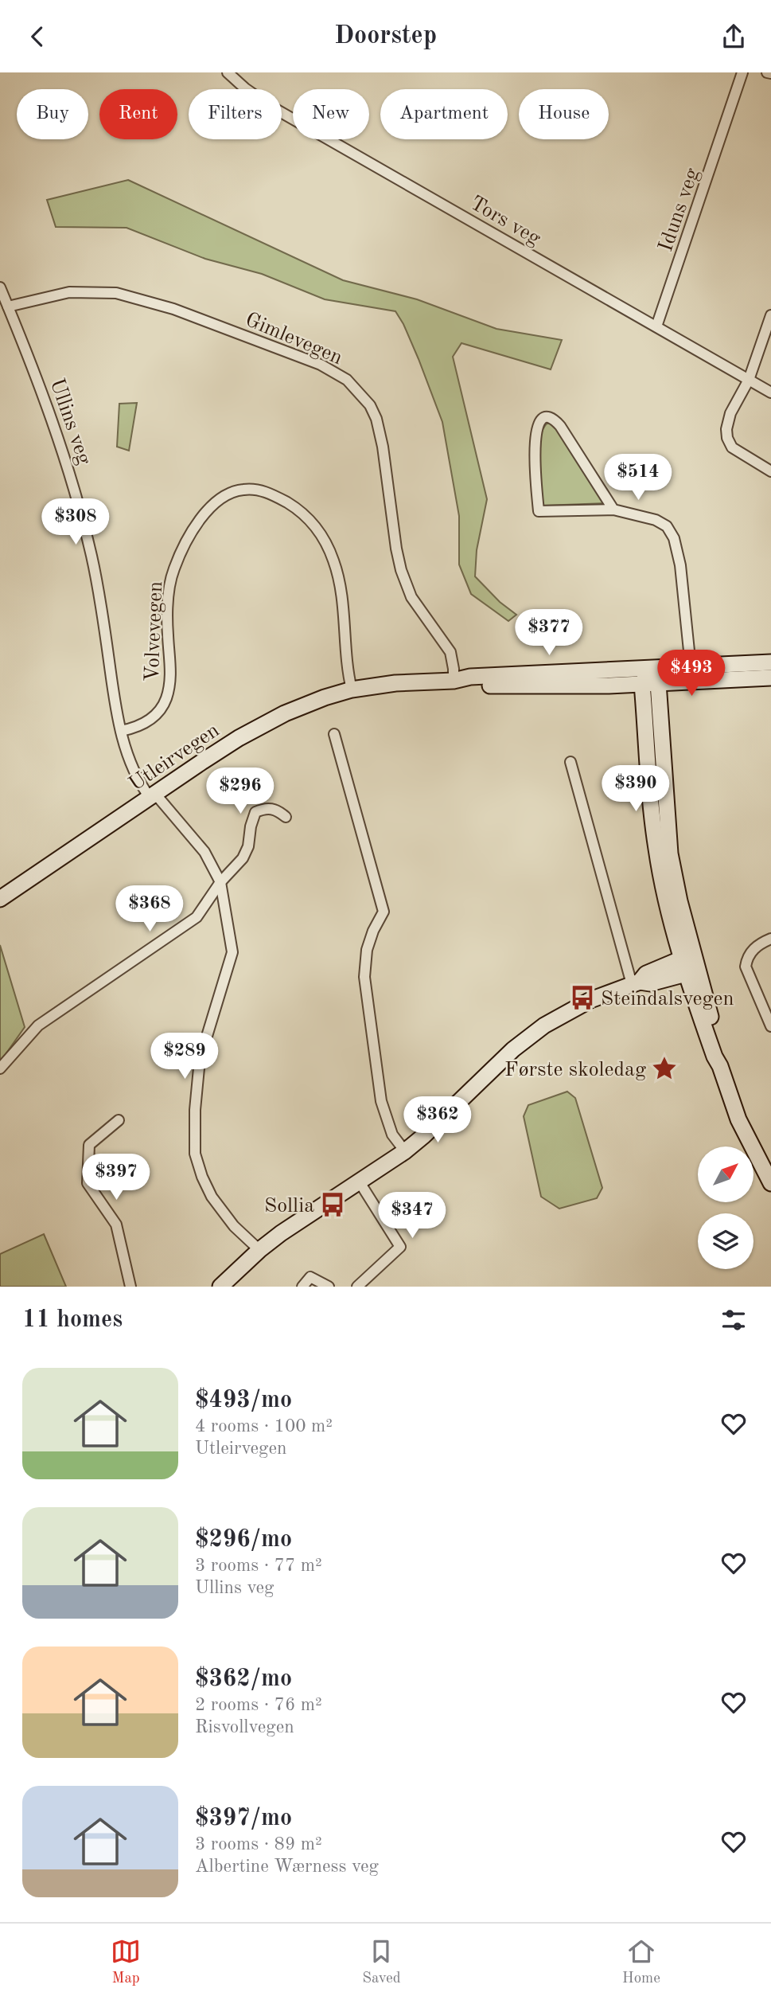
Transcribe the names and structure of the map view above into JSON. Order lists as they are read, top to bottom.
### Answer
{
  "streets": {
    "street": [
      "Iduns veg",
      "Tors veg",
      "Gimlevegen",
      "Ullins veg",
      "Volvevegen",
      "Utleirvegen"
    ]
  },
  "crossings": [
    ["Iduns veg", "Tors veg"],
    ["Gimlevegen", "Ullins veg"],
    ["Gimlevegen", "Utleirvegen"],
    ["Ullins veg", "Volvevegen"],
    ["Ullins veg", "Utleirvegen"],
    ["Volvevegen", "Utleirvegen"]
  ],
  "places": {
    "bus stop": ["Steindalsvegen", "Sollia"],
    "place": ["Første skoledag"]
  },
  "north": "top right",
  "page": {
    "header": "Doorstep",
    "chip": [
      "Buy",
      "Rent",
      "Filters",
      "New",
      "Apartment",
      "House"
    ],
    "price": [
      "$514",
      "$308",
      "$377",
      "$493",
      "$390",
      "$296",
      "$368",
      "$289",
      "$362",
      "$397",
      "$347"
    ],
    "heading": "11 homes",
    "list": [
      {
        "name": "$493/mo",
        "note": "4 rooms · 100 m² · Utleirvegen"
      },
      {
        "name": "$296/mo",
        "note": "3 rooms · 77 m² · Ullins veg"
      },
      {
        "name": "$362/mo",
        "note": "2 rooms · 76 m² · Risvollvegen"
      },
      {
        "name": "$397/mo",
        "note": "3 rooms · 89 m² · Albertine Wærness veg"
      }
    ],
    "tabs": ["Map", "Saved", "Home"]
  }
}
